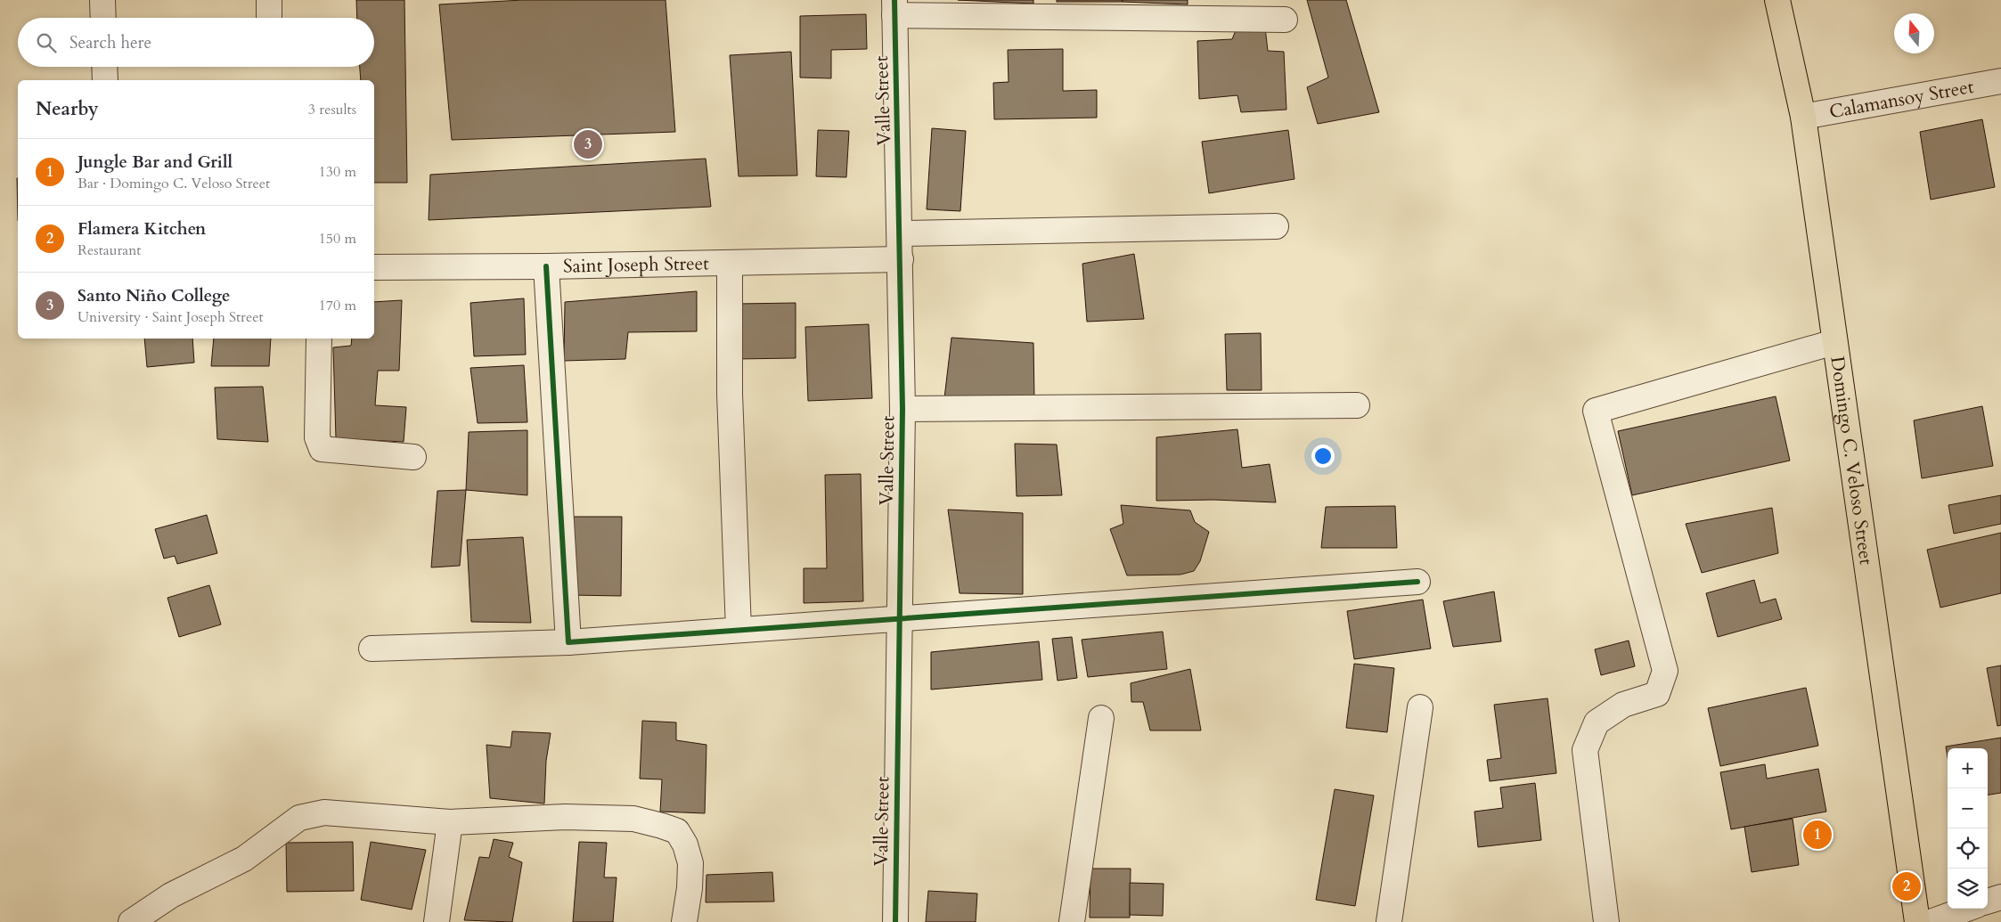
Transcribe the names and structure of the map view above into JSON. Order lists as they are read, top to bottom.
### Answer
{
  "streets": {
    "main road": ["Domingo C. Veloso Street"],
    "street": ["Calamansoy Street", "Valle Street", "Saint Joseph Street"]
  },
  "crossings": [
    ["Calamansoy Street", "Domingo C. Veloso Street"],
    ["Valle Street", "Saint Joseph Street"]
  ],
  "north": "top",
  "page": {
    "search": "Search here",
    "heading": ["Nearby", "3 results"],
    "pins": ["3", "1", "2"],
    "list": [
      {
        "mark": "1",
        "name": "Jungle Bar and Grill",
        "note": "Bar · Domingo C. Veloso Street",
        "value": "130 m"
      },
      {
        "mark": "2",
        "name": "Flamera Kitchen",
        "note": "Restaurant",
        "value": "150 m"
      },
      {
        "mark": "3",
        "name": "Santo Niño College",
        "note": "University · Saint Joseph Street",
        "value": "170 m"
      }
    ],
    "map_buttons": ["+", "−"]
  }
}
